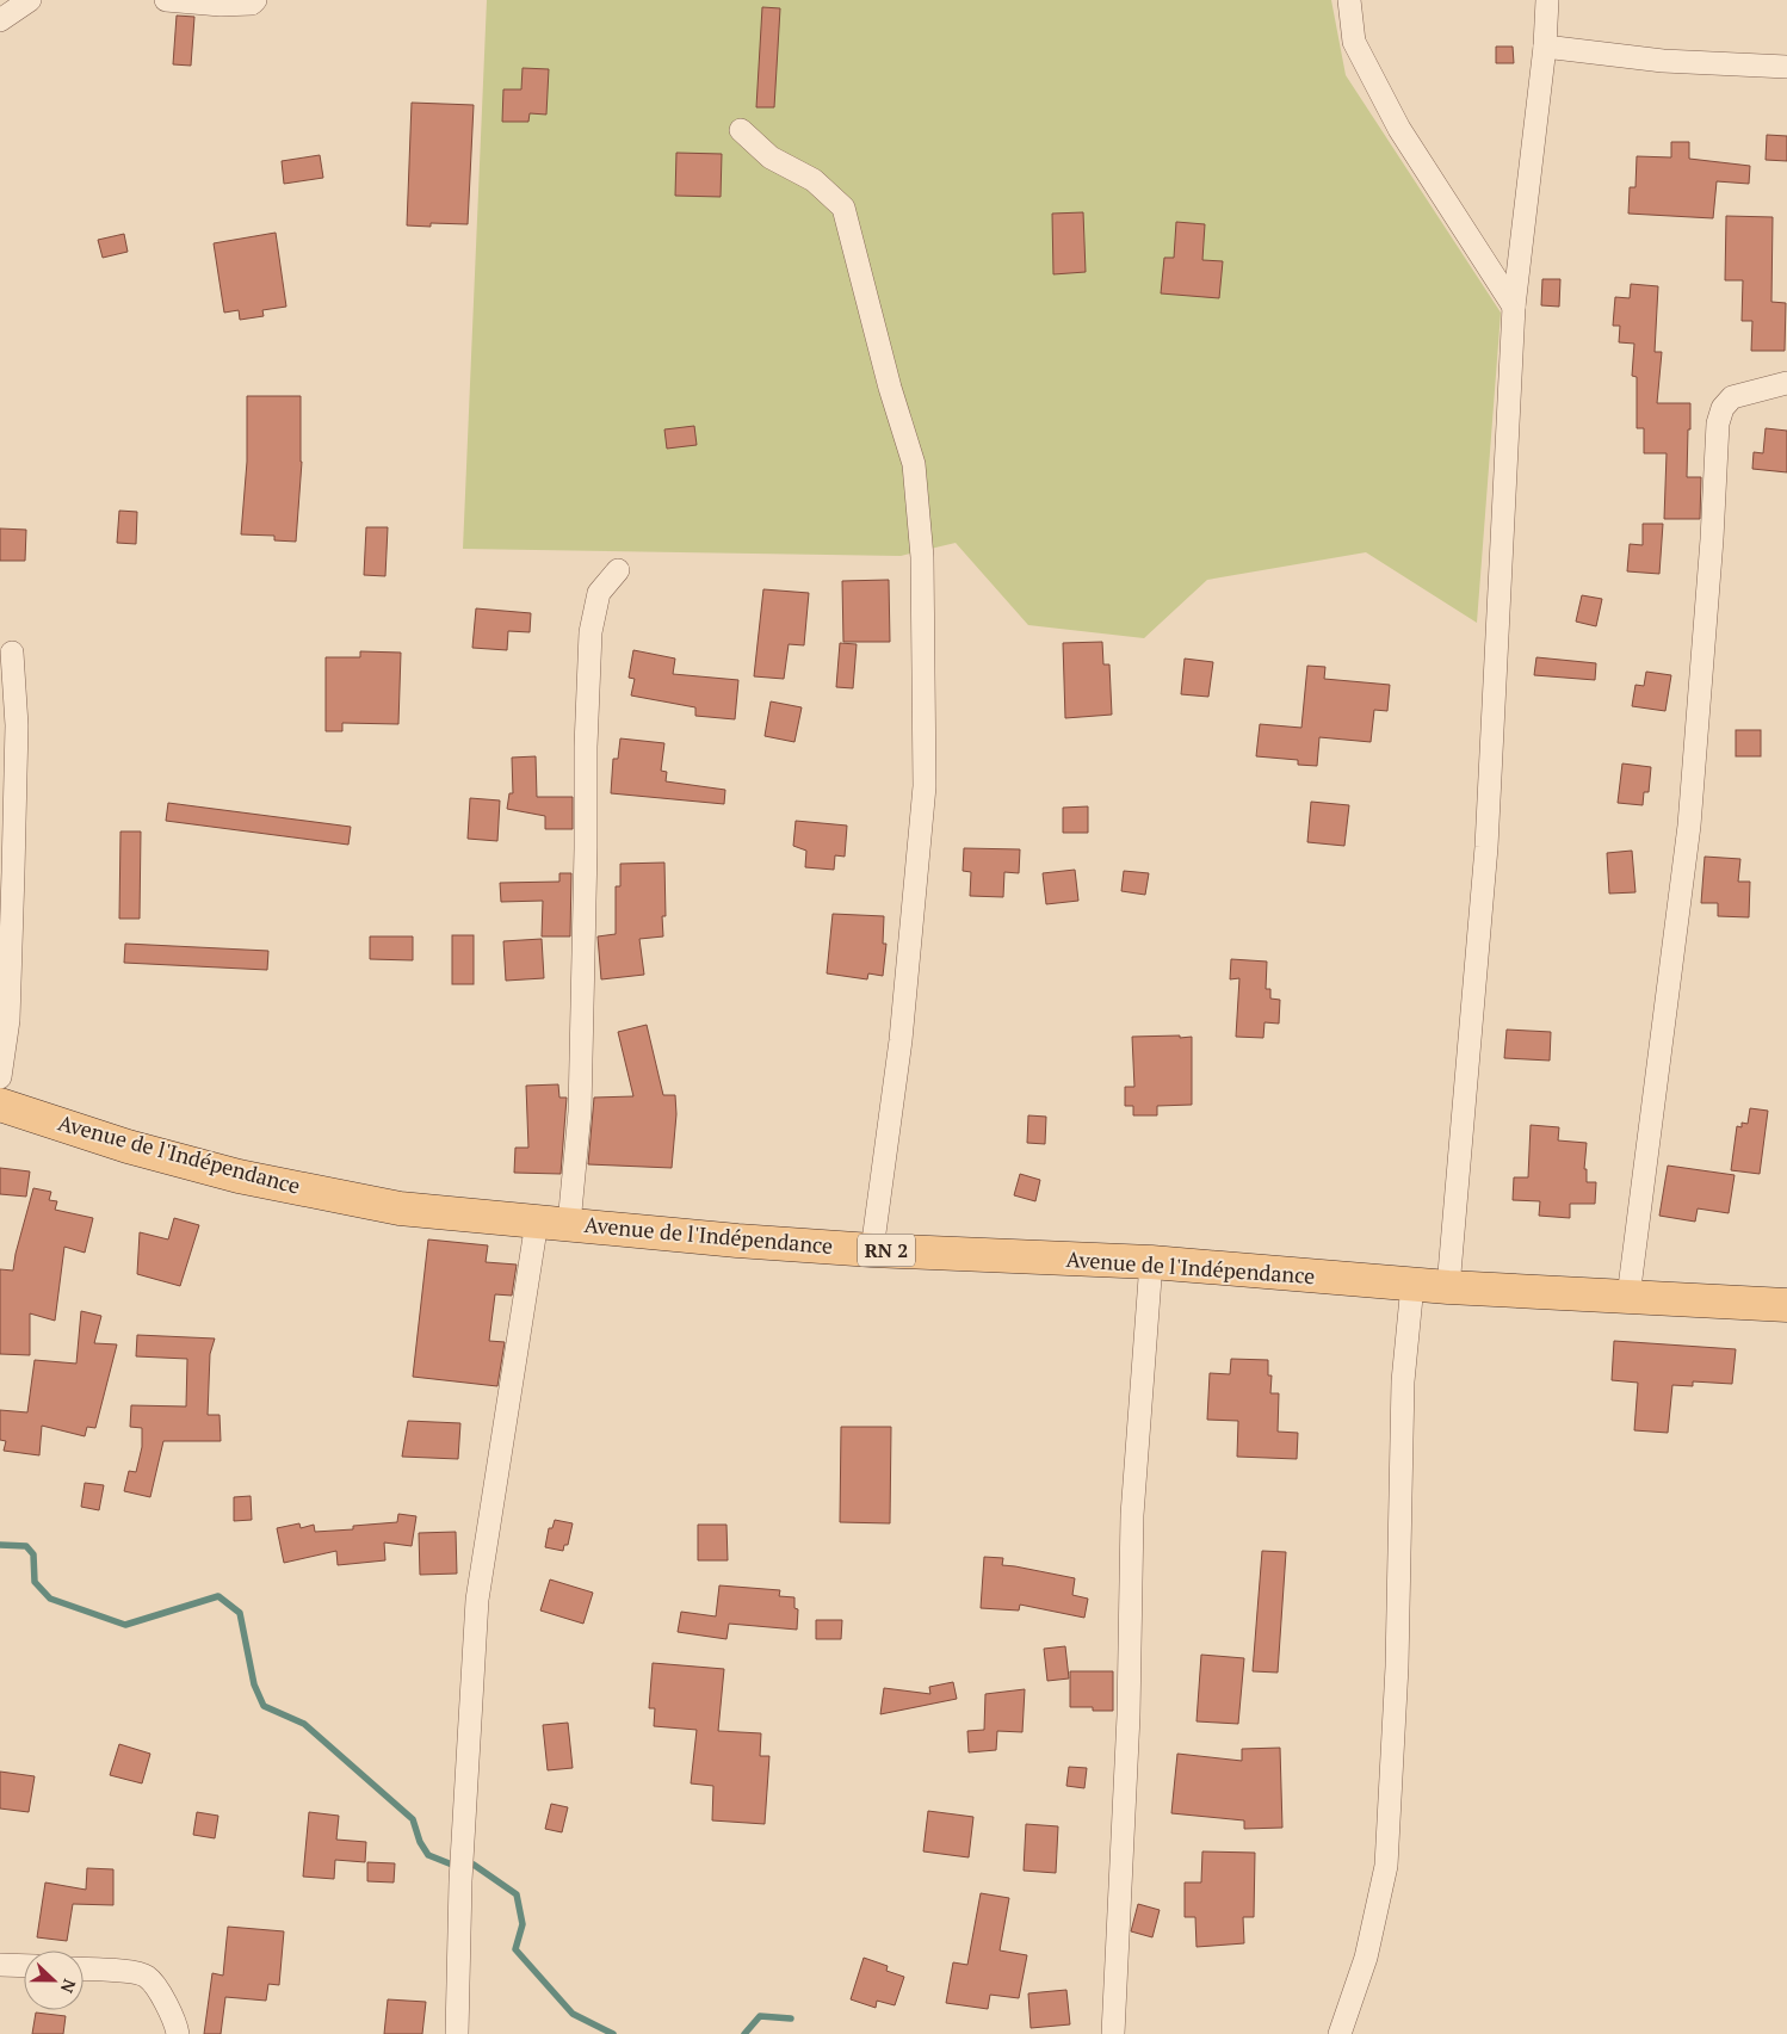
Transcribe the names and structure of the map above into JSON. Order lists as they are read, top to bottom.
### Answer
{
  "streets": {
    "main road": ["Avenue de l'Indépendance", "RN 2"]
  },
  "north": "right"
}
